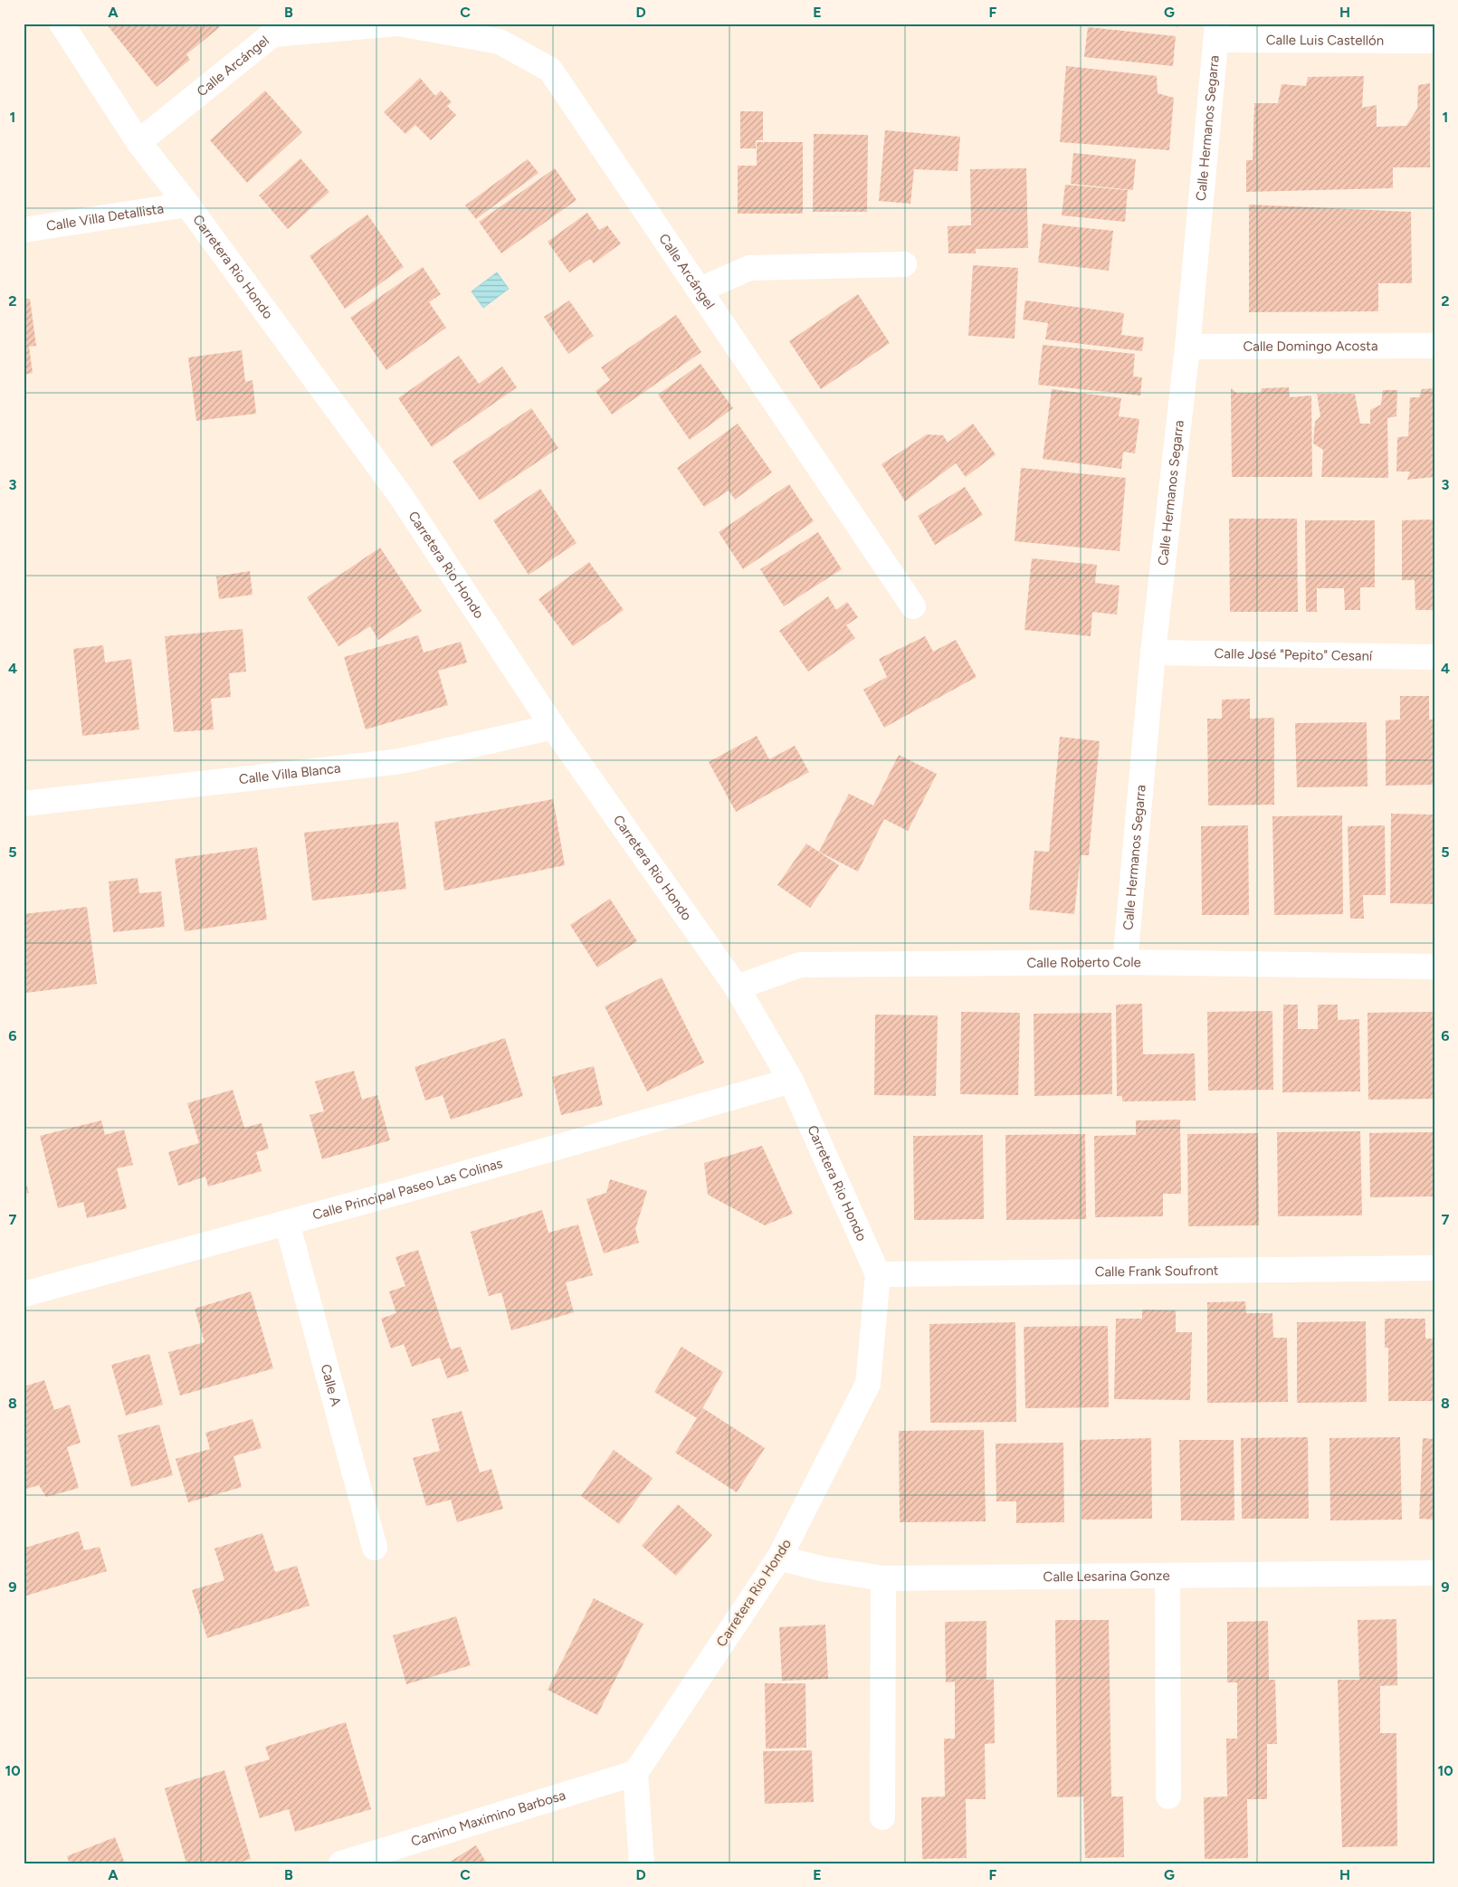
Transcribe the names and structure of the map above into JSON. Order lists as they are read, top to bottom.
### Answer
{
  "streets": {
    "street": [
      "Calle Luis Castellón",
      "Calle Arcángel",
      "Calle Hermanos Segarra",
      "Calle Villa Detallista",
      "Carretera Rio Hondo",
      "Calle Domingo Acosta",
      "Calle José \"Pepito\" Cesaní",
      "Calle Villa Blanca",
      "Calle Roberto Cole",
      "Calle Principal Paseo Las Colinas",
      "Calle Frank Soufront",
      "Calle A",
      "Calle Lesarina Gonze",
      "Camino Maximino Barbosa"
    ]
  },
  "crossings": [
    ["Calle Luis Castellón", "Calle Hermanos Segarra"],
    ["Calle Arcángel", "Carretera Rio Hondo"],
    ["Calle Hermanos Segarra", "Calle Domingo Acosta"],
    ["Calle Hermanos Segarra", "Calle José \"Pepito\" Cesaní"],
    ["Calle Hermanos Segarra", "Calle Roberto Cole"],
    ["Calle Villa Detallista", "Carretera Rio Hondo"],
    ["Carretera Rio Hondo", "Calle Villa Blanca"],
    ["Carretera Rio Hondo", "Calle Roberto Cole"],
    ["Carretera Rio Hondo", "Calle Principal Paseo Las Colinas"],
    ["Carretera Rio Hondo", "Calle Frank Soufront"],
    ["Carretera Rio Hondo", "Calle Lesarina Gonze"],
    ["Carretera Rio Hondo", "Camino Maximino Barbosa"],
    ["Calle Principal Paseo Las Colinas", "Calle A"]
  ],
  "grid": {
    "columns": [
      "A",
      "B",
      "C",
      "D",
      "E",
      "F",
      "G",
      "H"
    ],
    "rows": [
      "1",
      "2",
      "3",
      "4",
      "5",
      "6",
      "7",
      "8",
      "9",
      "10"
    ]
  }
}
